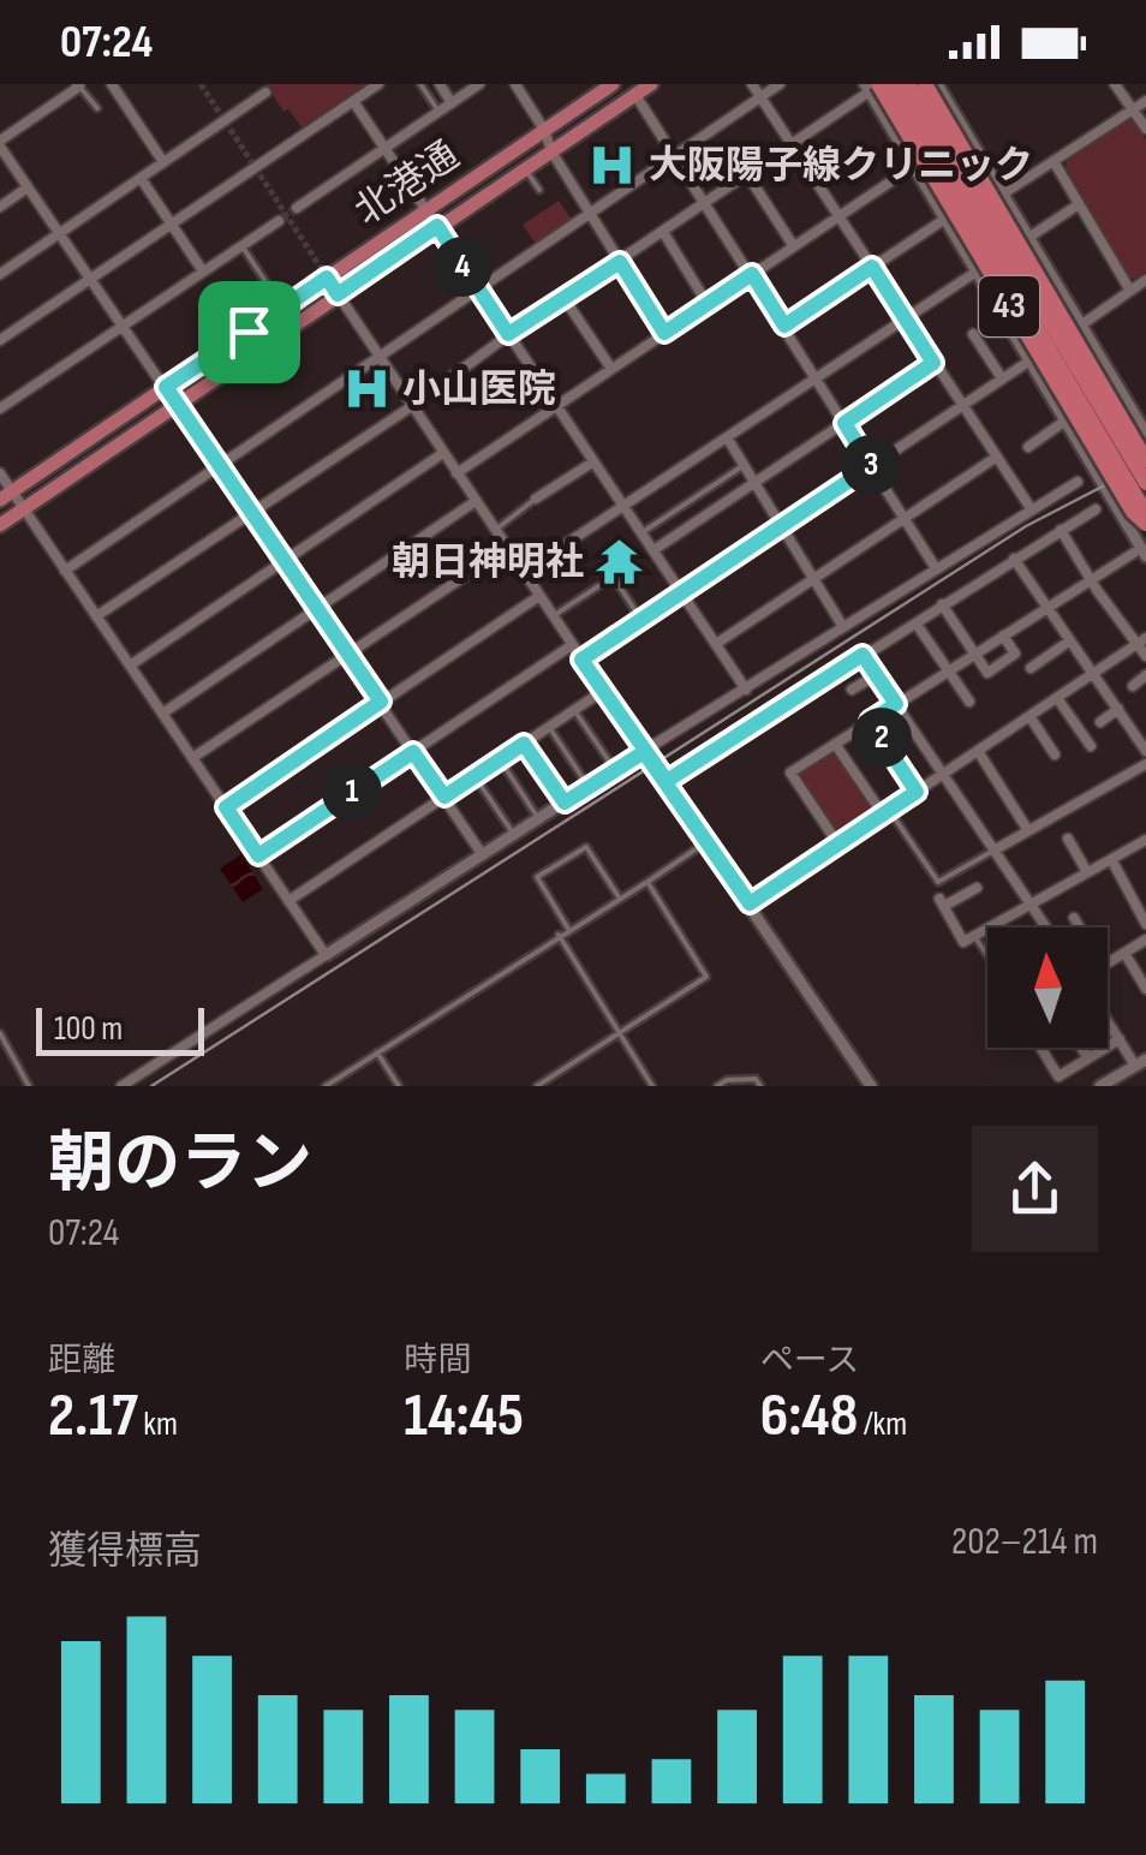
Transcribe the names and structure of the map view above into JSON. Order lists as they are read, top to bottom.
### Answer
{
  "streets": {
    "highway": ["43"],
    "main road": ["北港通"]
  },
  "places": {
    "hospital": ["大阪陽子線クリニック", "小山医院"],
    "temple": ["朝日神明社"]
  },
  "scale_bar": "100 m",
  "north": "top",
  "page": {
    "status": "07:24",
    "pins": [
      "4",
      "3",
      "2",
      "1"
    ],
    "scale": "100 m",
    "heading": ["朝のラン", "07:24"],
    "stats": [
      ["距離", "2.17 km"],
      ["時間", "14:45"],
      ["ペース", "6:48 /km"]
    ],
    "chart": ["獲得標高", "202–214 m"]
  }
}
